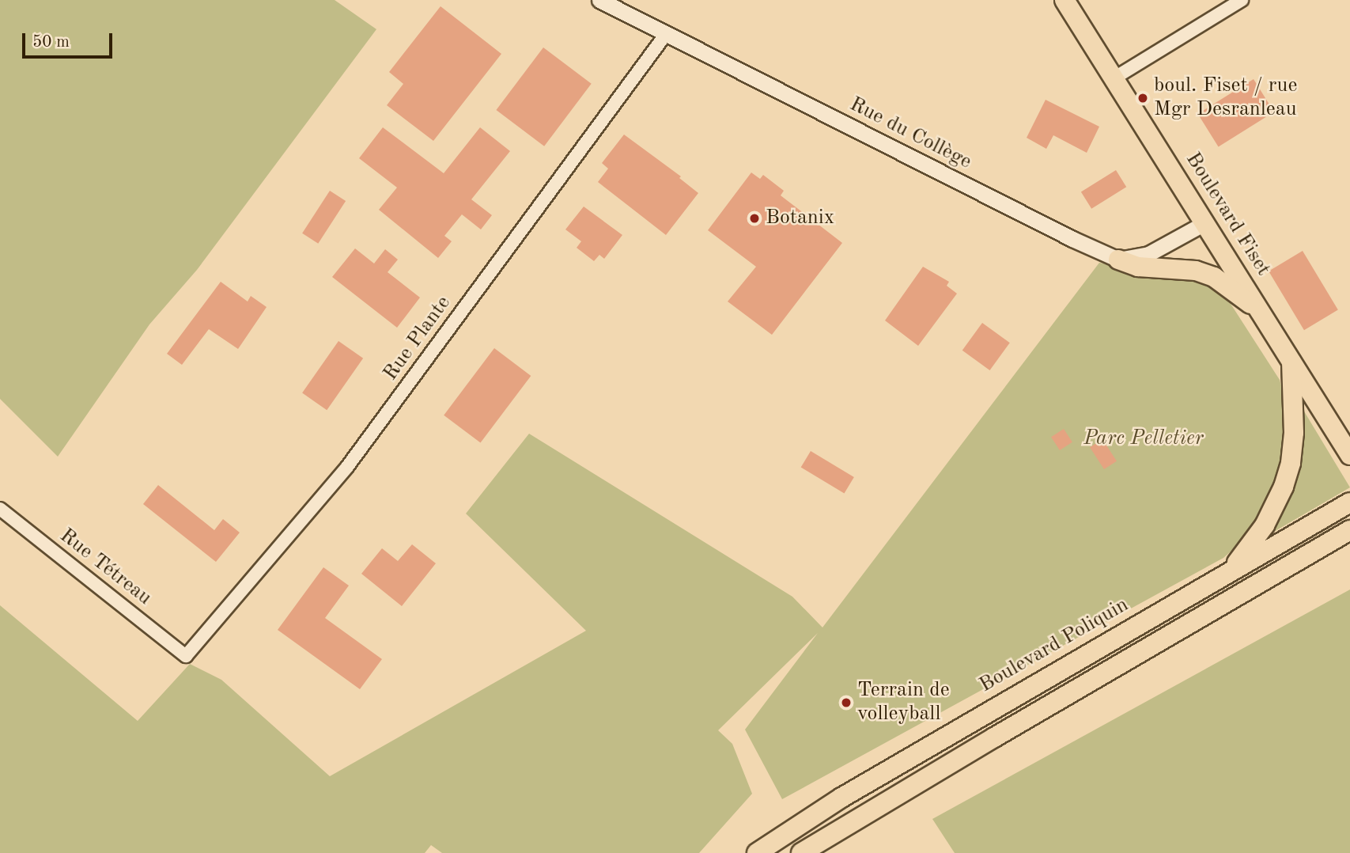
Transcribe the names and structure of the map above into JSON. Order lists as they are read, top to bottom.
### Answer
{
  "streets": {
    "main road": ["Boulevard Fiset", "Boulevard Poliquin"],
    "street": ["Rue du Collège", "Rue Plante", "Rue Tétreau"]
  },
  "crossings": [
    ["Rue du Collège", "Rue Plante"],
    ["Rue Plante", "Rue Tétreau"]
  ],
  "parks": ["Parc Pelletier"],
  "places": ["boul. Fiset / rue Mgr Desranleau", "Botanix", "Terrain de volleyball"],
  "scale_bar": "50 m"
}
